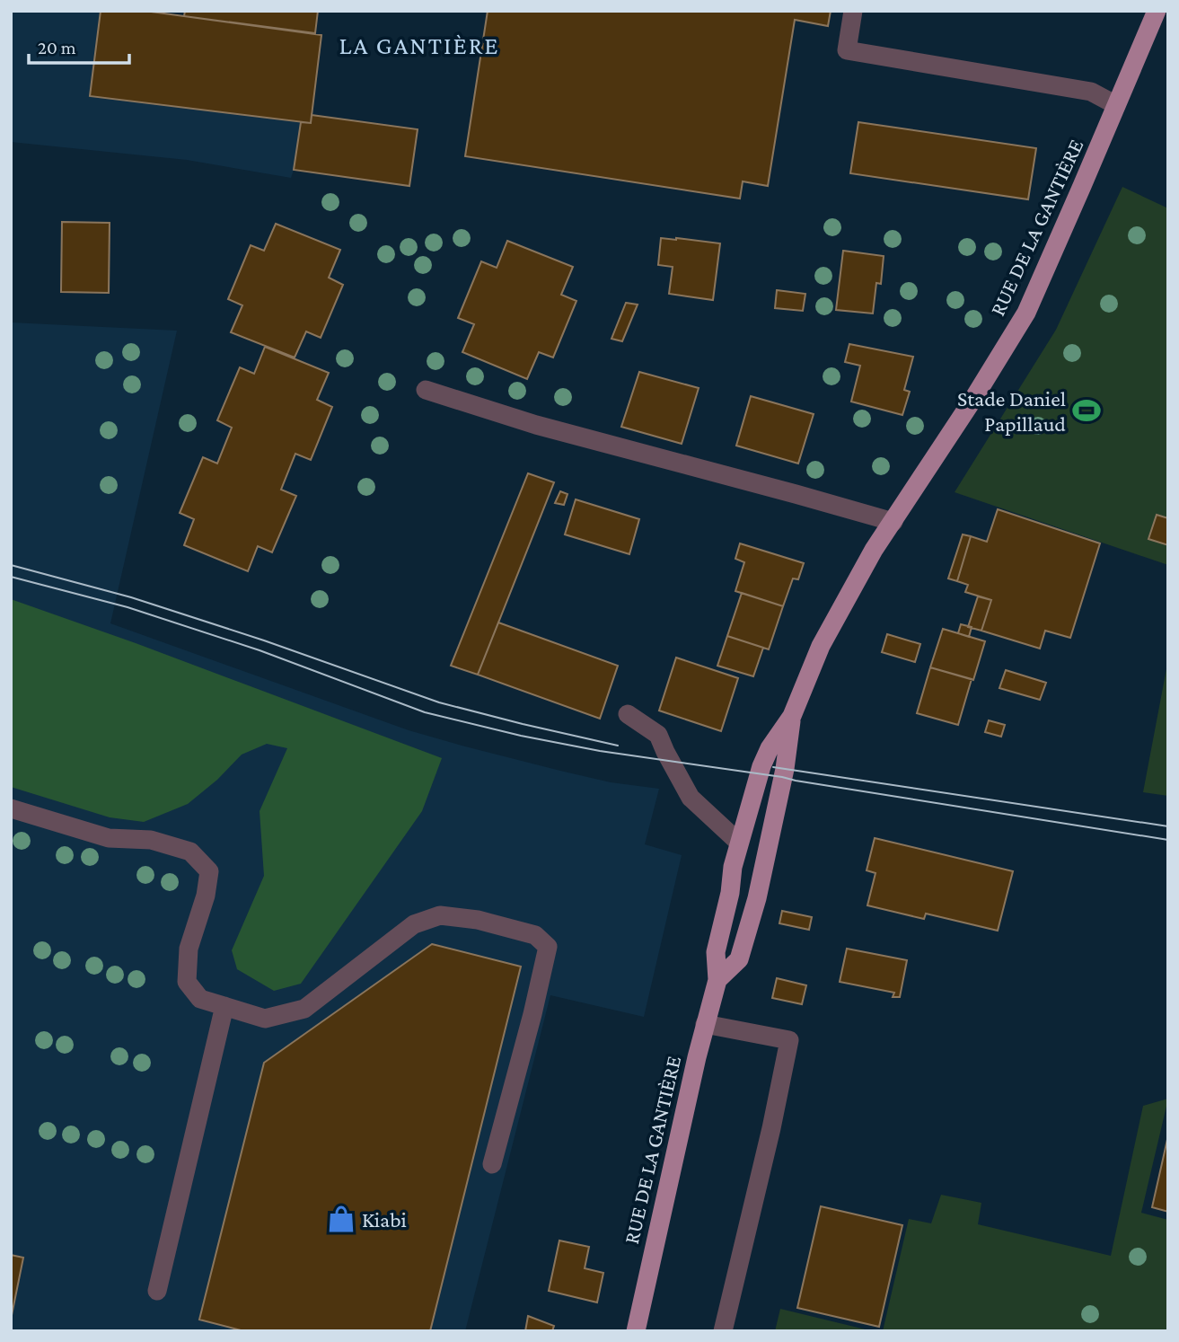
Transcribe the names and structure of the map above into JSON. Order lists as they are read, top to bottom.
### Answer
{
  "streets": {
    "main road": ["RUE DE LA GANTIÈRE"]
  },
  "districts": ["LA GANTIÈRE"],
  "places": {
    "sports": ["Stade Daniel Papillaud"],
    "shop": ["Kiabi"]
  },
  "scale_bar": "20 m"
}
